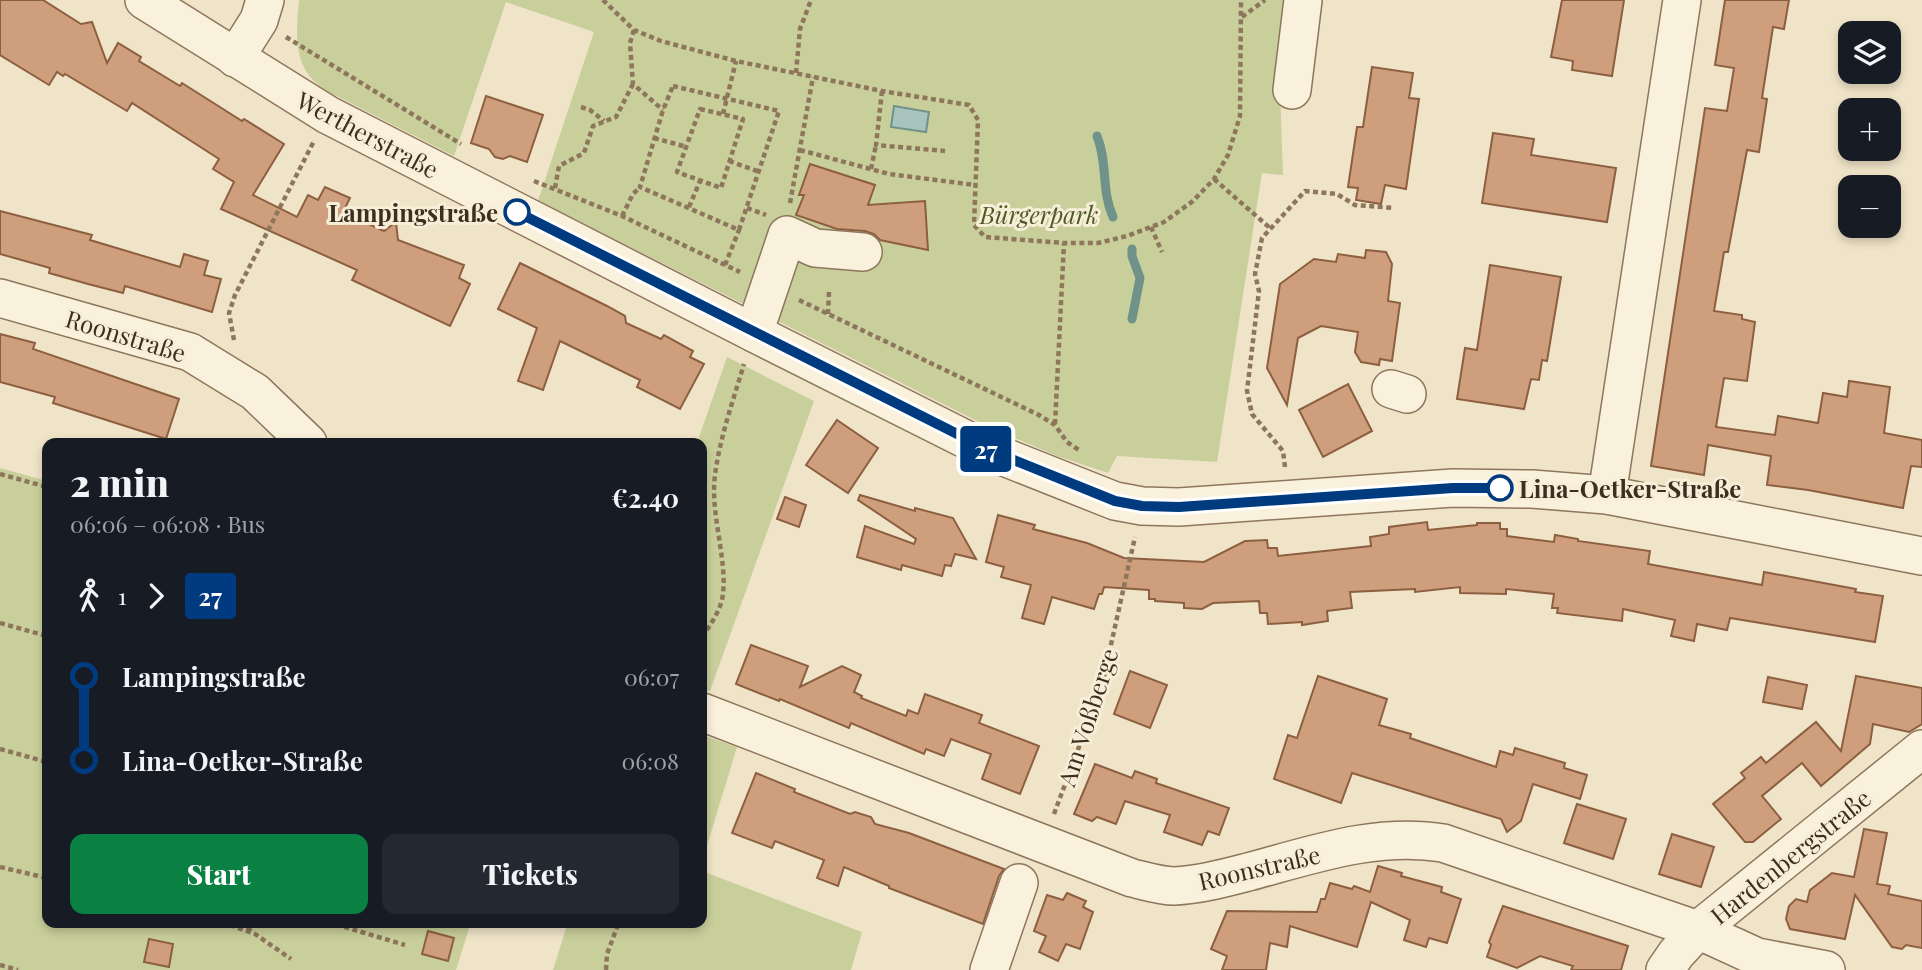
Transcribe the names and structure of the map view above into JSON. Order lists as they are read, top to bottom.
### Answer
{
  "streets": {
    "street": ["Wertherstraße", "Roonstraße", "Hardenbergstraße"],
    "path": ["Am Voßberge"]
  },
  "crossings": [
    ["Wertherstraße", "Am Voßberge"],
    ["Roonstraße", "Am Voßberge"],
    ["Roonstraße", "Hardenbergstraße"]
  ],
  "parks": ["Bürgerpark"],
  "places": ["Lampingstraße", "Lina-Oetker-Straße"],
  "lines": ["bus line 27"],
  "page": {
    "on_map": "27",
    "map_buttons": ["+", "−"],
    "heading": ["2 min", "06:06 – 06:08 · Bus", "€2.40"],
    "legs": ["1", "27"],
    "list": [
      {
        "name": "Lampingstraße",
        "value": "06:07"
      },
      {
        "name": "Lina-Oetker-Straße",
        "value": "06:08"
      }
    ],
    "buttons": ["Start", "Tickets"]
  }
}
